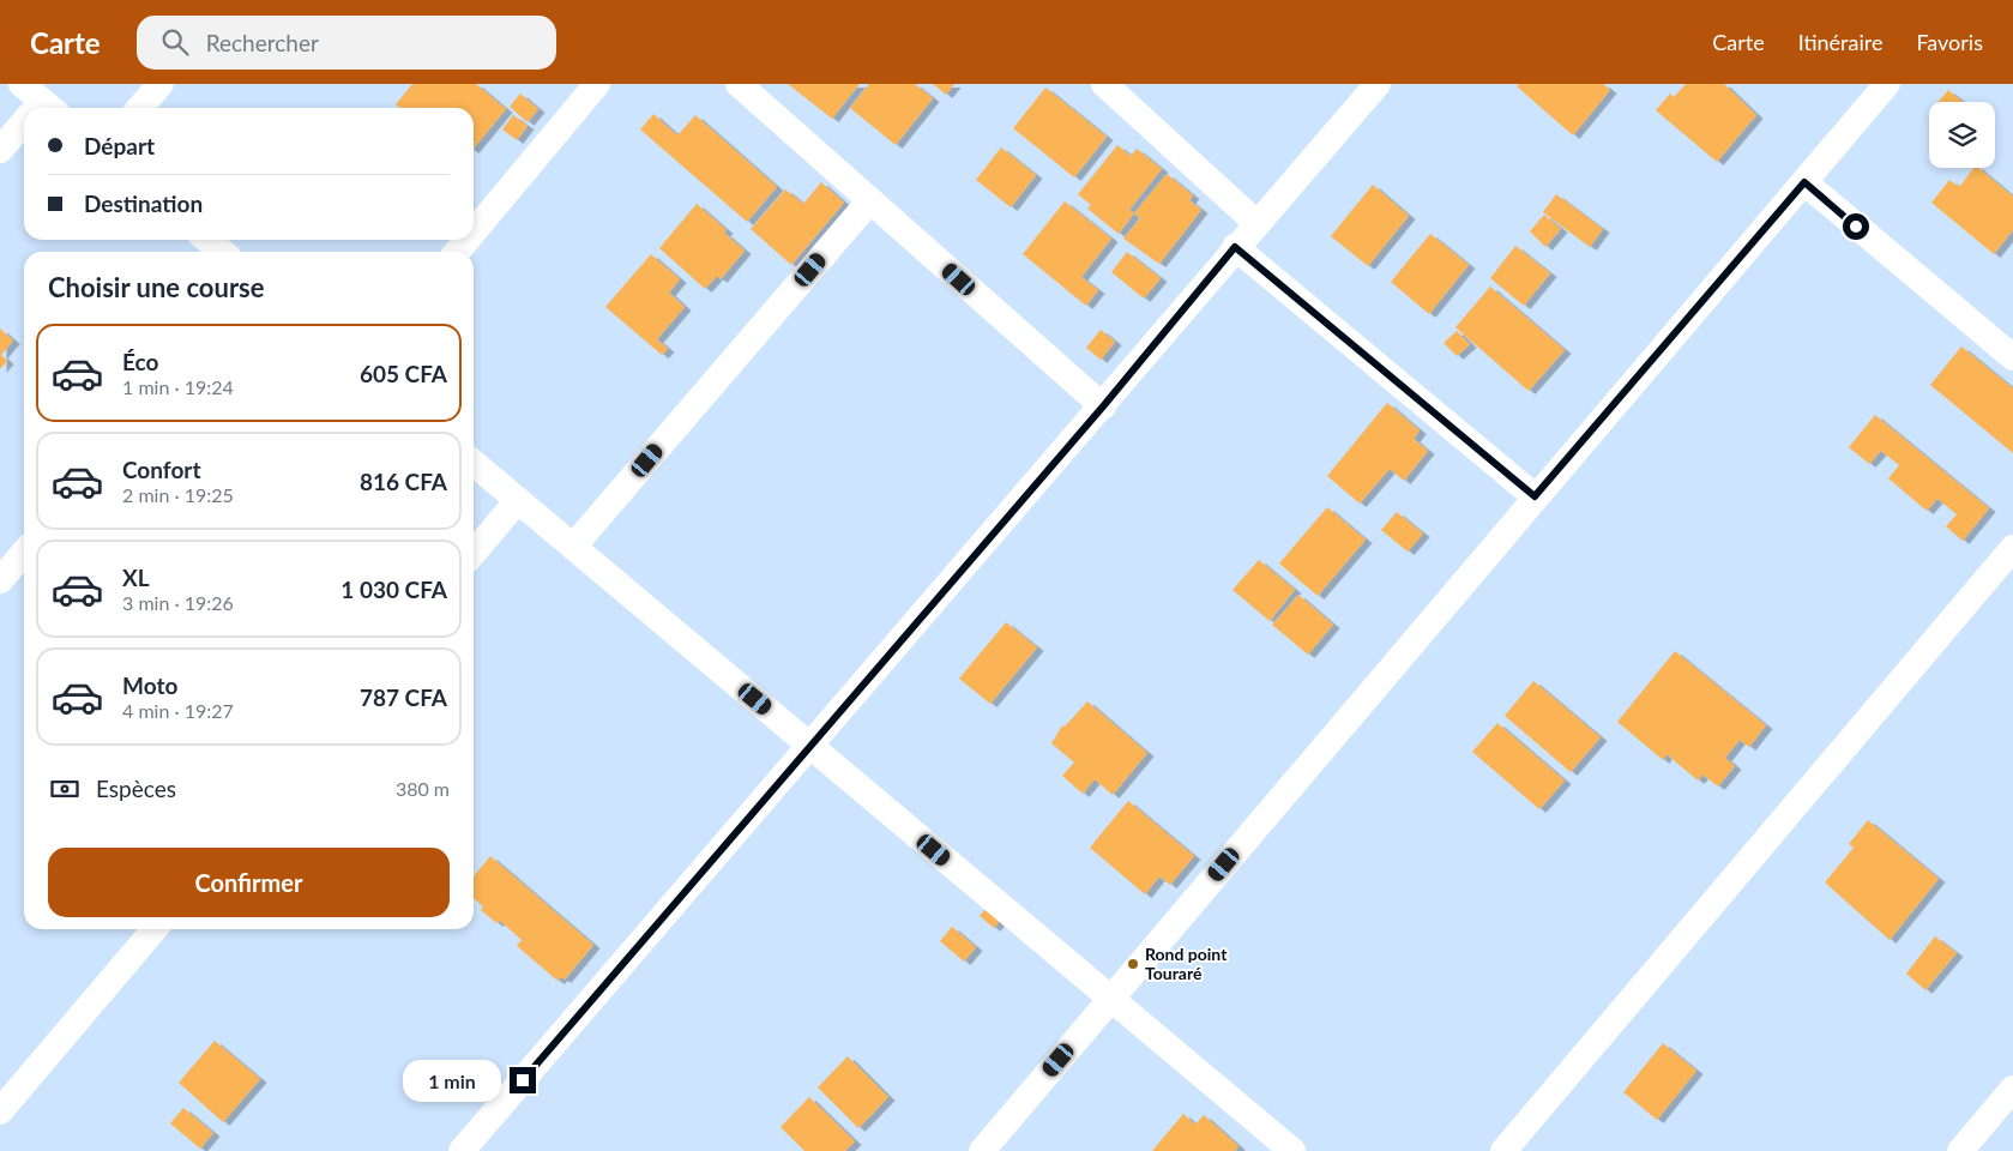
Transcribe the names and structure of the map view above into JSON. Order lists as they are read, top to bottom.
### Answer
{
  "places": ["Rond point Touraré"],
  "page": {
    "header": "Carte",
    "search": "Rechercher",
    "nav": ["Carte", "Itinéraire", "Favoris"],
    "banner": ["Départ", "Destination"],
    "heading": "Choisir une course",
    "list": [
      {
        "name": "Éco",
        "note": "1 min · 19:24",
        "value": "605 CFA"
      },
      {
        "name": "Confort",
        "note": "2 min · 19:25",
        "value": "816 CFA"
      },
      {
        "name": "XL",
        "note": "3 min · 19:26",
        "value": "1 030 CFA"
      },
      {
        "name": "Moto",
        "note": "4 min · 19:27",
        "value": "787 CFA"
      }
    ],
    "pay": ["Espèces", "380 m"],
    "buttons": "Confirmer",
    "bubble": "1 min"
  }
}
